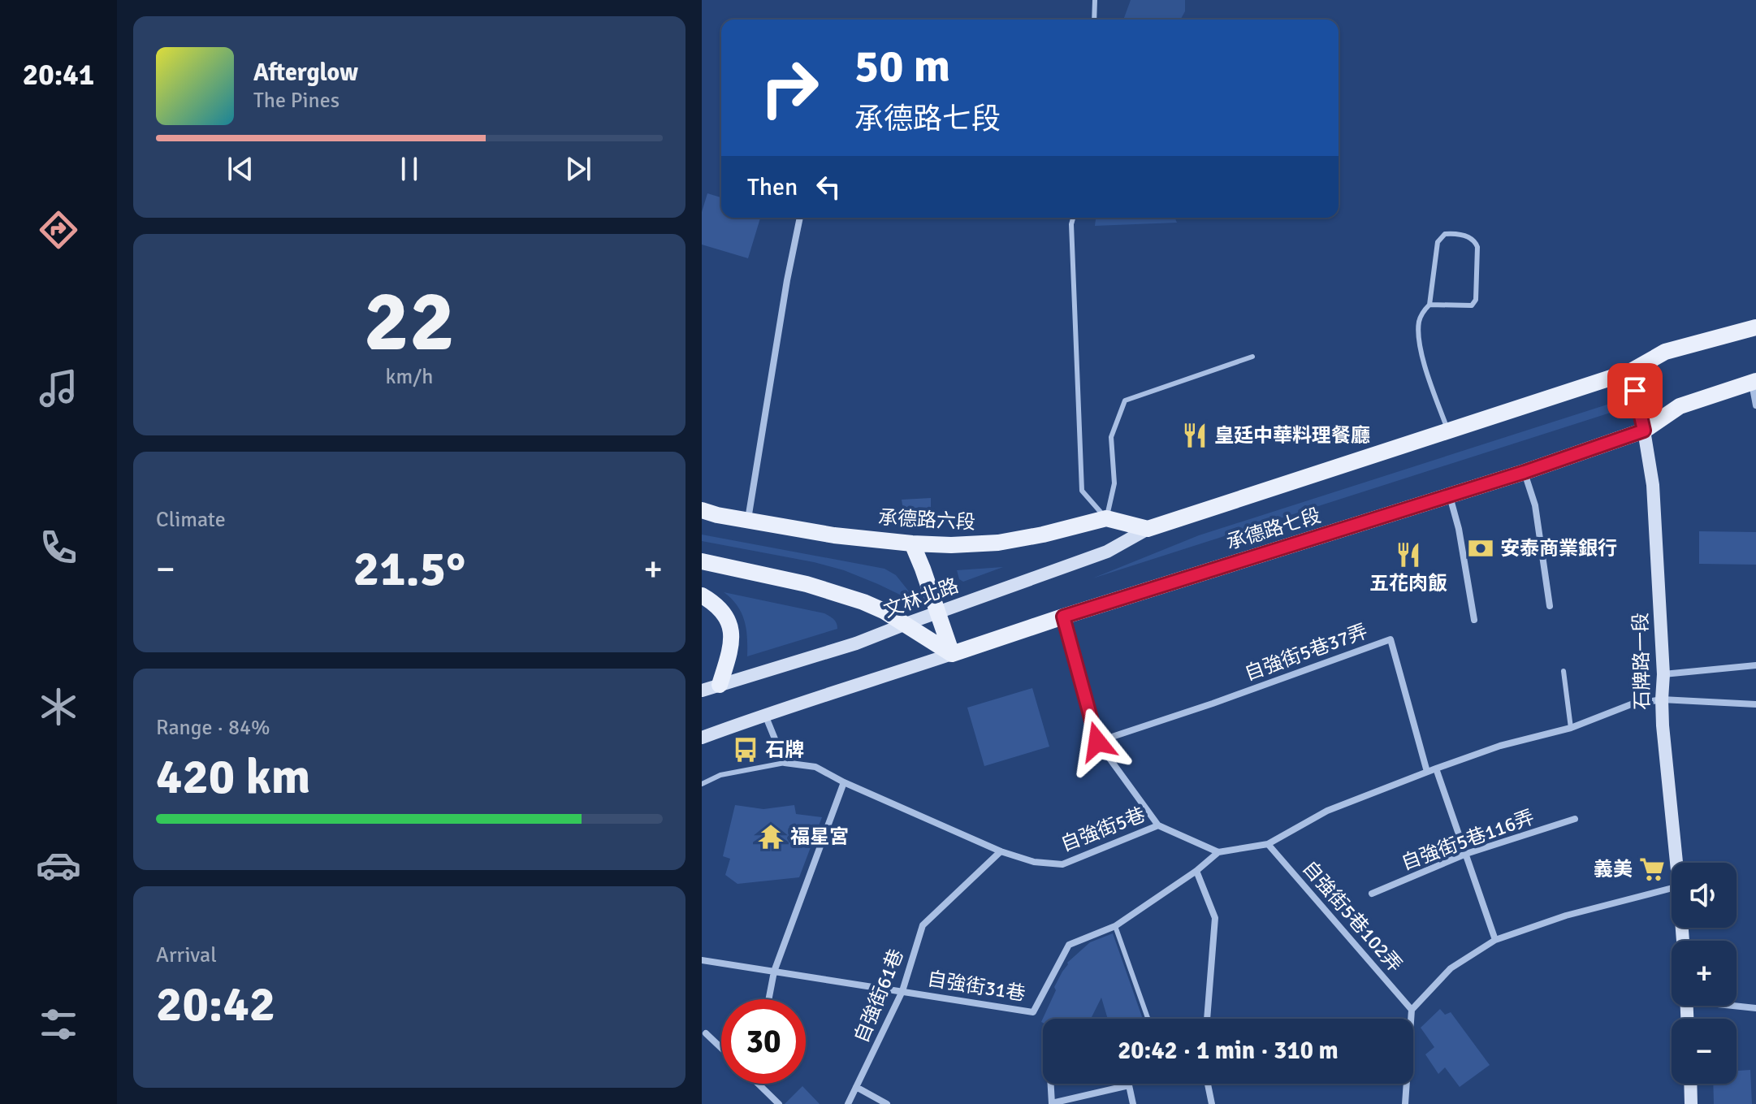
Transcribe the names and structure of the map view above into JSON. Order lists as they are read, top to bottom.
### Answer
{
  "streets": {
    "main road": [
      "承德路六段",
      "承德路七段",
      "文林北路",
      "石牌路一段"
    ],
    "street": [
      "自強街5巷37弄",
      "自強街5巷",
      "自強街5巷116弄",
      "自強街5巷102弄",
      "自強街31巷",
      "自強街61巷"
    ]
  },
  "crossings": [
    ["承德路六段", "承德路七段"],
    ["承德路六段", "文林北路"],
    ["承德路七段", "文林北路"],
    ["承德路七段", "石牌路一段"],
    ["自強街5巷", "自強街31巷"],
    ["自強街5巷", "自強街61巷"],
    ["自強街31巷", "自強街61巷"]
  ],
  "places": {
    "restaurant": ["皇廷中華料理餐廳", "五花肉飯"],
    "bank": ["安泰商業銀行"],
    "bus stop": ["石牌"],
    "temple": ["福星宮"],
    "supermarket": ["義美"]
  },
  "page": {
    "tabs": "20:41",
    "turn": ["50 m", "承德路七段"],
    "song": ["Afterglow", "The Pines"],
    "then": "Then",
    "tile": [
      ["22", "km/h"],
      "Climate",
      ["Range · 84%", "420 km"],
      ["Arrival", "20:42"]
    ],
    "heat": ["−", "21.5°", "+"],
    "map_buttons": ["+", "−"],
    "limit": "30",
    "trip": "20:42 · 1 min · 310 m"
  }
}
